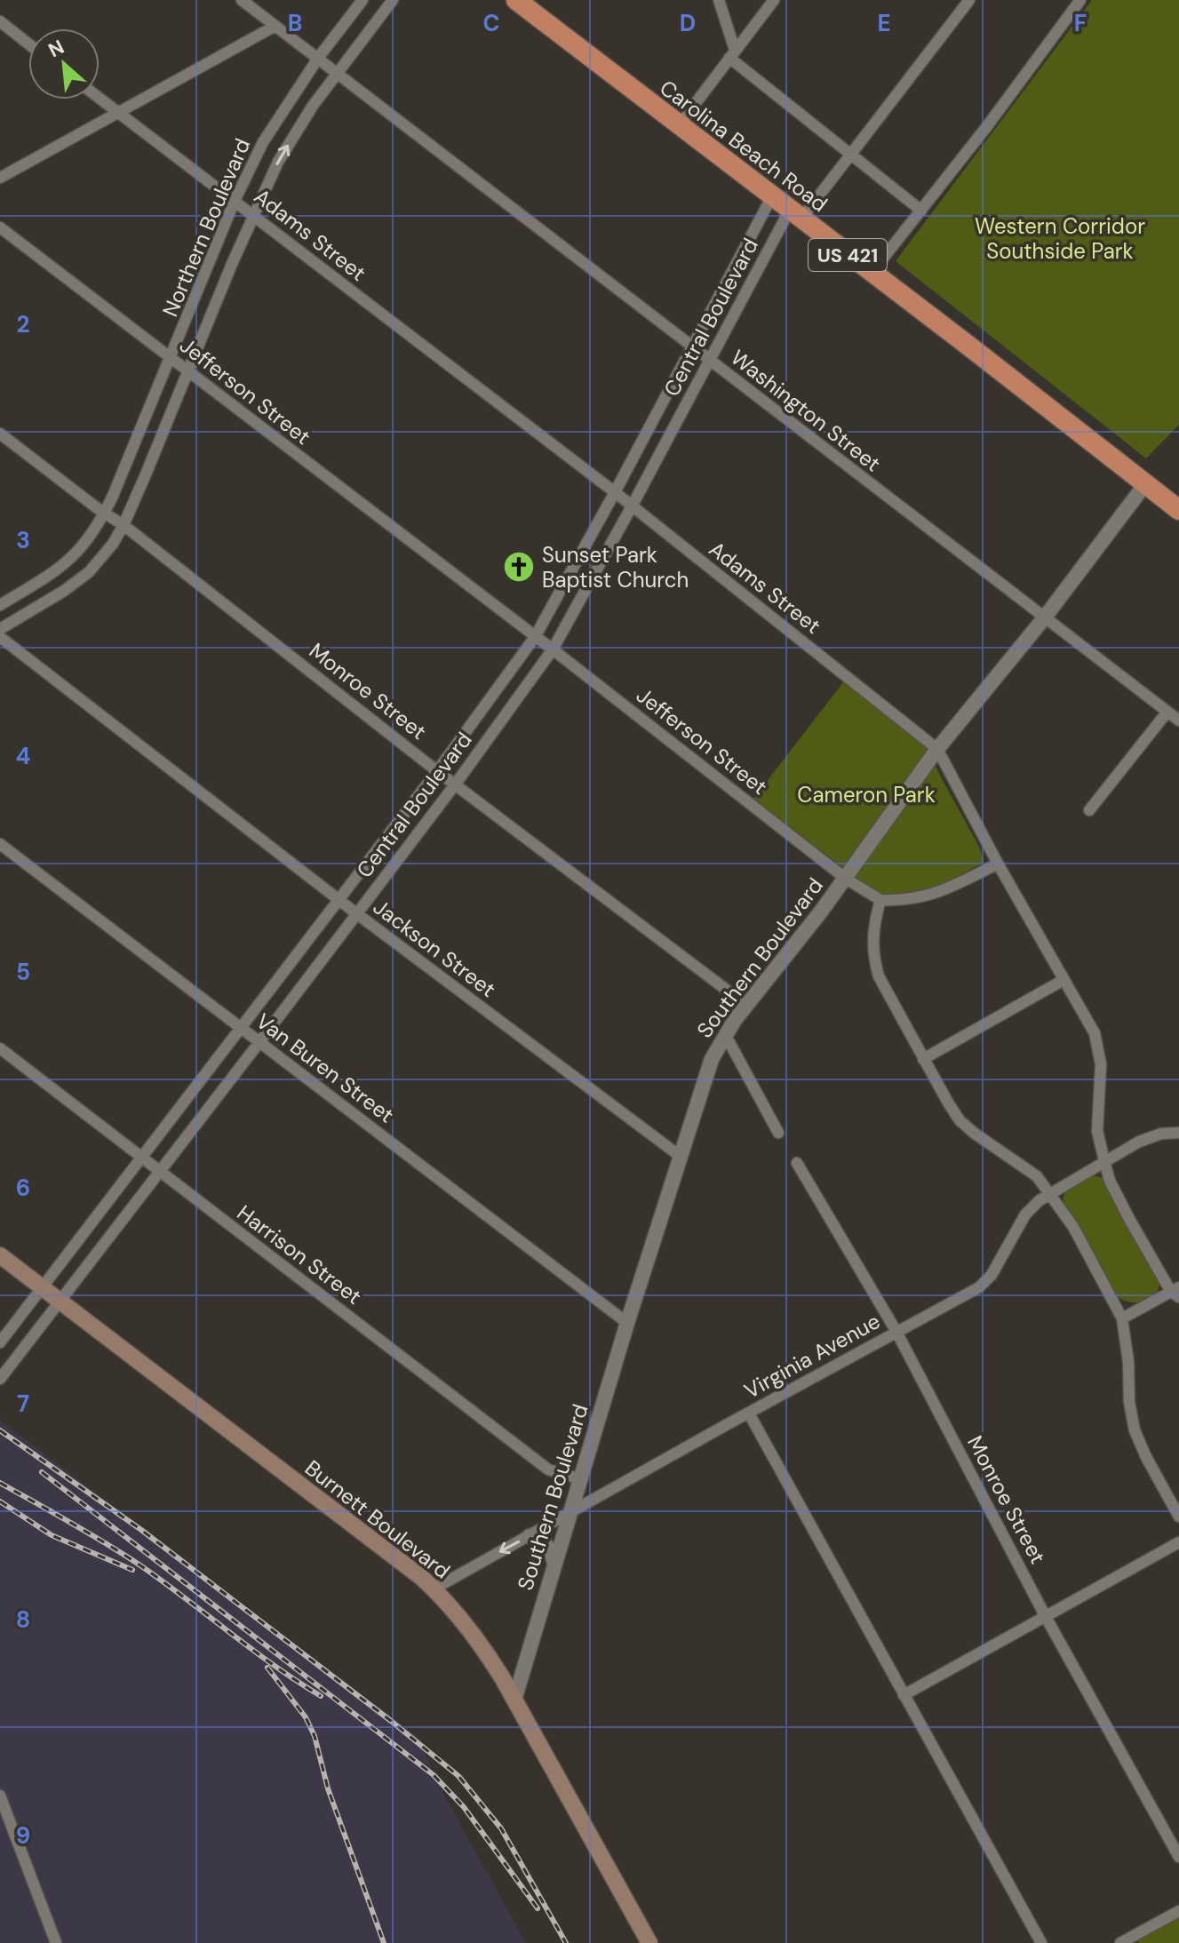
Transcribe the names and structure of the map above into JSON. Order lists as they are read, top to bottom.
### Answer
{
  "streets": {
    "highway": ["Carolina Beach Road", "US 421"],
    "main road": ["Burnett Boulevard"],
    "street": [
      "Northern Boulevard",
      "Adams Street",
      "Central Boulevard",
      "Jefferson Street",
      "Washington Street",
      "Monroe Street",
      "Jackson Street",
      "Southern Boulevard",
      "Van Buren Street",
      "Harrison Street",
      "Virginia Avenue"
    ]
  },
  "crossings": [
    ["Carolina Beach Road", "Central Boulevard"],
    ["Carolina Beach Road", "Southern Boulevard"],
    ["Northern Boulevard", "Adams Street"],
    ["Northern Boulevard", "Jefferson Street"],
    ["Northern Boulevard", "Washington Street"],
    ["Northern Boulevard", "Monroe Street"],
    ["Adams Street", "Central Boulevard"],
    ["Adams Street", "Southern Boulevard"],
    ["Adams Street", "Virginia Avenue"],
    ["Central Boulevard", "Jefferson Street"],
    ["Central Boulevard", "Washington Street"],
    ["Central Boulevard", "Monroe Street"],
    ["Central Boulevard", "Jackson Street"],
    ["Central Boulevard", "Van Buren Street"],
    ["Central Boulevard", "Harrison Street"],
    ["Central Boulevard", "Burnett Boulevard"],
    ["Jefferson Street", "Southern Boulevard"],
    ["Washington Street", "Southern Boulevard"],
    ["Monroe Street", "Southern Boulevard"],
    ["Monroe Street", "Virginia Avenue"],
    ["Jackson Street", "Southern Boulevard"],
    ["Southern Boulevard", "Van Buren Street"],
    ["Southern Boulevard", "Harrison Street"],
    ["Southern Boulevard", "Virginia Avenue"],
    ["Southern Boulevard", "Burnett Boulevard"],
    ["Virginia Avenue", "Burnett Boulevard"]
  ],
  "parks": ["Western Corridor Southside Park", "Cameron Park"],
  "places": {
    "church": ["Sunset Park Baptist Church"]
  },
  "north": "top left",
  "grid": {
    "columns": [
      "B",
      "C",
      "D",
      "E",
      "F"
    ],
    "rows": [
      "2",
      "3",
      "4",
      "5",
      "6",
      "7",
      "8",
      "9"
    ]
  }
}
